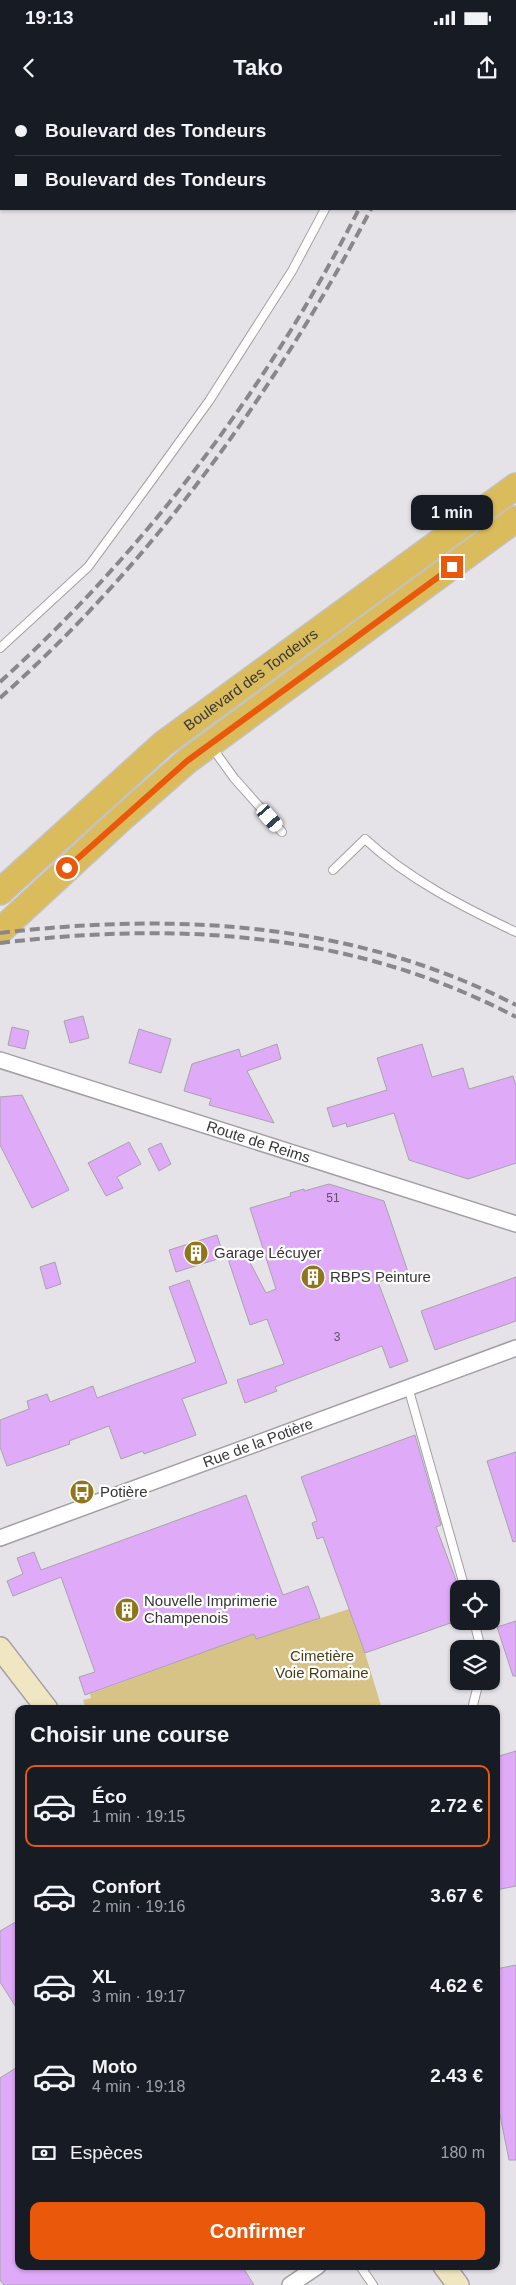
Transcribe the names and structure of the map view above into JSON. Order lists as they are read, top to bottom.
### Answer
{
  "streets": {
    "highway": ["Boulevard des Tondeurs"],
    "street": ["Route de Reims", "Rue de la Potière"]
  },
  "parks": ["Cimetière Voie Romaine"],
  "places": {
    "building": ["Garage Lécuyer", "RBPS Peinture", "Nouvelle Imprimerie Champenois"],
    "bus stop": ["Potière"]
  },
  "house_numbers": ["51", "3"],
  "page": {
    "status": "19:13",
    "header": "Tako",
    "banner": ["Boulevard des Tondeurs", "Boulevard des Tondeurs"],
    "bubble": "1 min",
    "heading": "Choisir une course",
    "list": [
      {
        "name": "Éco",
        "note": "1 min · 19:15",
        "value": "2.72 €"
      },
      {
        "name": "Confort",
        "note": "2 min · 19:16",
        "value": "3.67 €"
      },
      {
        "name": "XL",
        "note": "3 min · 19:17",
        "value": "4.62 €"
      },
      {
        "name": "Moto",
        "note": "4 min · 19:18",
        "value": "2.43 €"
      }
    ],
    "pay": ["Espèces", "180 m"],
    "buttons": "Confirmer"
  }
}
